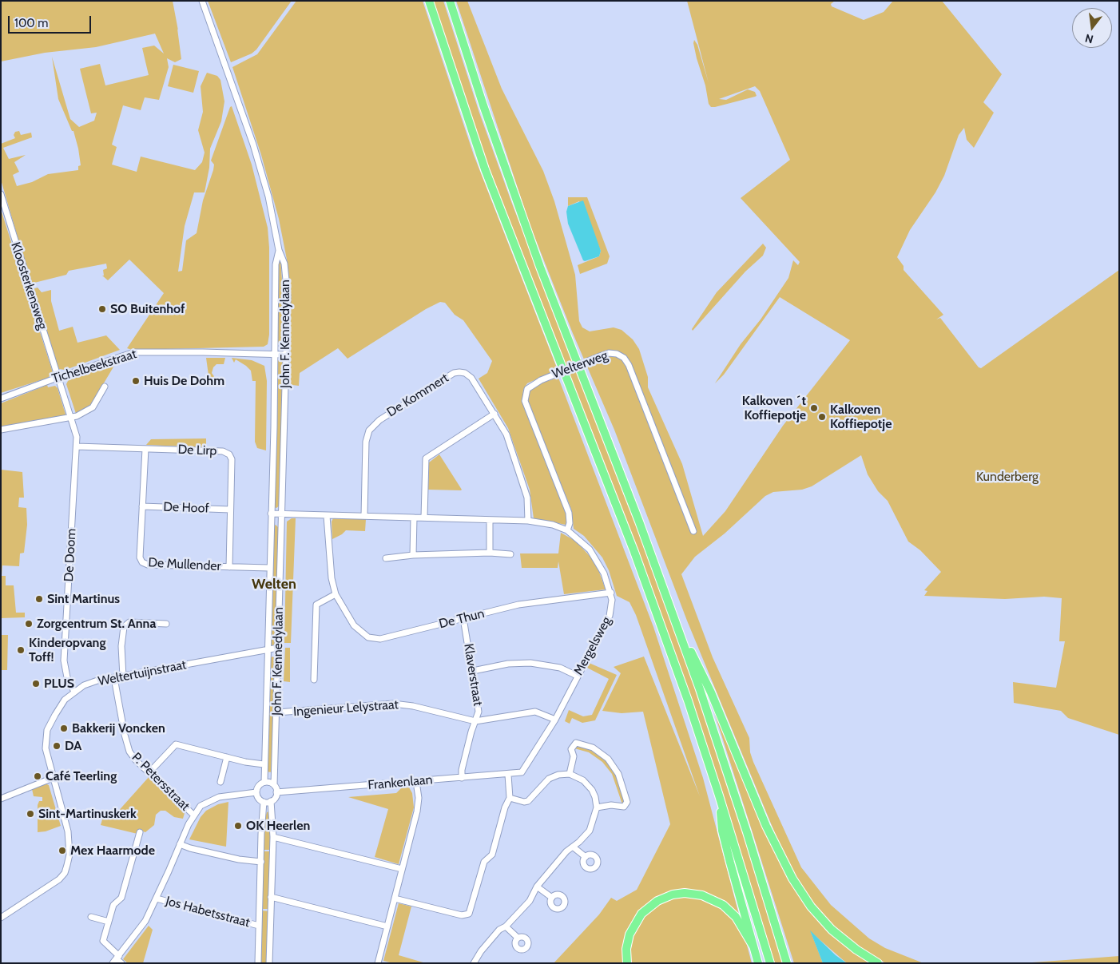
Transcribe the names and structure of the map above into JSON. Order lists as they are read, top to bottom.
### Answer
{
  "streets": {
    "street": [
      "Kloosterkensweg",
      "John F. Kennedylaan",
      "Welterweg",
      "Tichelbeekstraat",
      "De Kommert",
      "De Lirp",
      "De Hoof",
      "De Doom",
      "De Mullender",
      "De Thun",
      "Mergelsweg",
      "Weltertuijnstraat",
      "Klaverstraat",
      "Ingenieur Lelystraat",
      "P. Petersstraat",
      "Frankenlaan",
      "Jos Habetsstraat"
    ]
  },
  "crossings": [
    ["Kloosterkensweg", "Tichelbeekstraat"],
    ["Kloosterkensweg", "De Doom"],
    ["John F. Kennedylaan", "Tichelbeekstraat"],
    ["John F. Kennedylaan", "De Mullender"],
    ["John F. Kennedylaan", "Mergelsweg"],
    ["John F. Kennedylaan", "Weltertuijnstraat"],
    ["John F. Kennedylaan", "Ingenieur Lelystraat"],
    ["John F. Kennedylaan", "Frankenlaan"],
    ["Welterweg", "Mergelsweg"],
    ["Tichelbeekstraat", "De Doom"],
    ["De Kommert", "Mergelsweg"],
    ["De Lirp", "De Hoof"],
    ["De Lirp", "De Doom"],
    ["De Lirp", "De Mullender"],
    ["De Hoof", "De Mullender"],
    ["De Doom", "Weltertuijnstraat"],
    ["De Thun", "Mergelsweg"],
    ["De Thun", "Klaverstraat"],
    ["Mergelsweg", "Ingenieur Lelystraat"],
    ["Mergelsweg", "Frankenlaan"],
    ["Weltertuijnstraat", "P. Petersstraat"],
    ["Klaverstraat", "Ingenieur Lelystraat"],
    ["Klaverstraat", "Frankenlaan"]
  ],
  "districts": ["Welten"],
  "parks": ["Kunderberg"],
  "places": [
    "SO Buitenhof",
    "Huis De Dohm",
    "Kalkoven ´t Koffiepotje",
    "Kalkoven Koffiepotje",
    "Sint Martinus",
    "Zorgcentrum St. Anna",
    "Kinderopvang Toff!",
    "PLUS",
    "Bakkerij Voncken",
    "DA",
    "Café Teerling",
    "Sint-Martinuskerk",
    "OK Heerlen",
    "Mex Haarmode"
  ],
  "scale_bar": "100 m",
  "north": "bottom"
}
